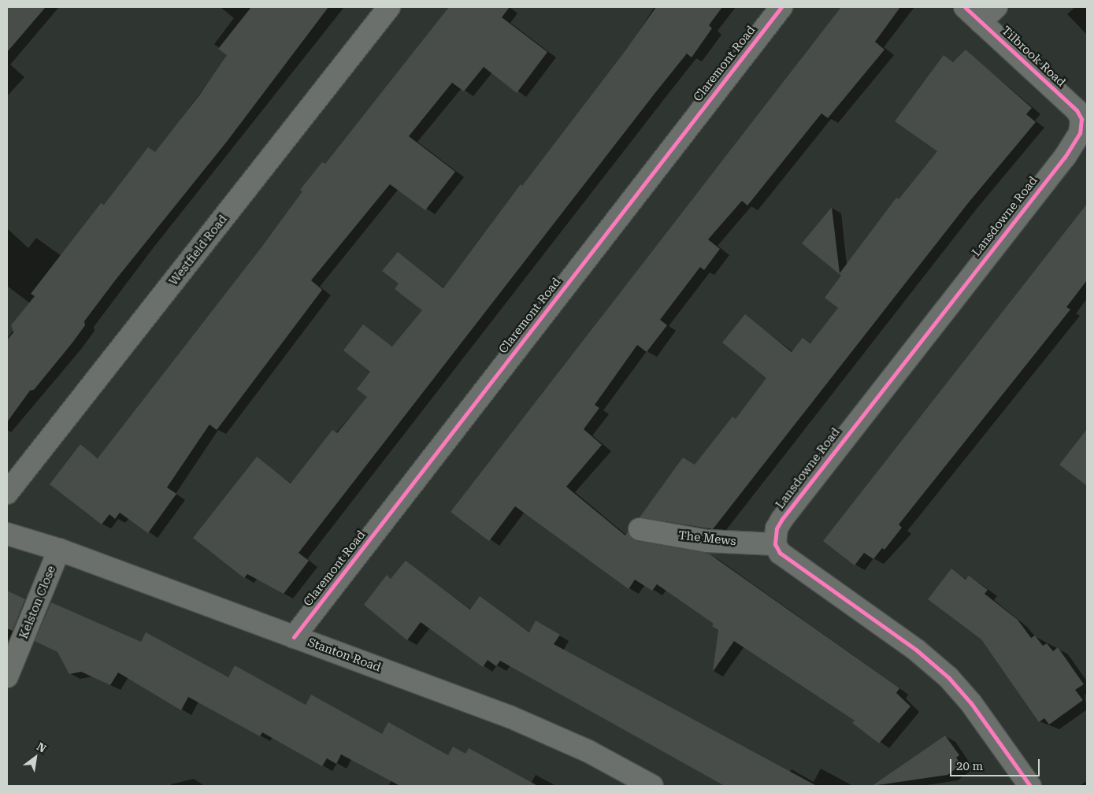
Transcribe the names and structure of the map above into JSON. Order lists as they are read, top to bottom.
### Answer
{
  "streets": {
    "street": [
      "Tilbrook Road",
      "Claremont Road",
      "Lansdowne Road",
      "Westfield Road",
      "The Mews",
      "Kelston Close",
      "Stanton Road"
    ]
  },
  "crossings": [
    ["Tilbrook Road", "Lansdowne Road"],
    ["Claremont Road", "Stanton Road"],
    ["Lansdowne Road", "The Mews"],
    ["Kelston Close", "Stanton Road"]
  ],
  "scale_bar": "20 m",
  "north": "top right"
}
